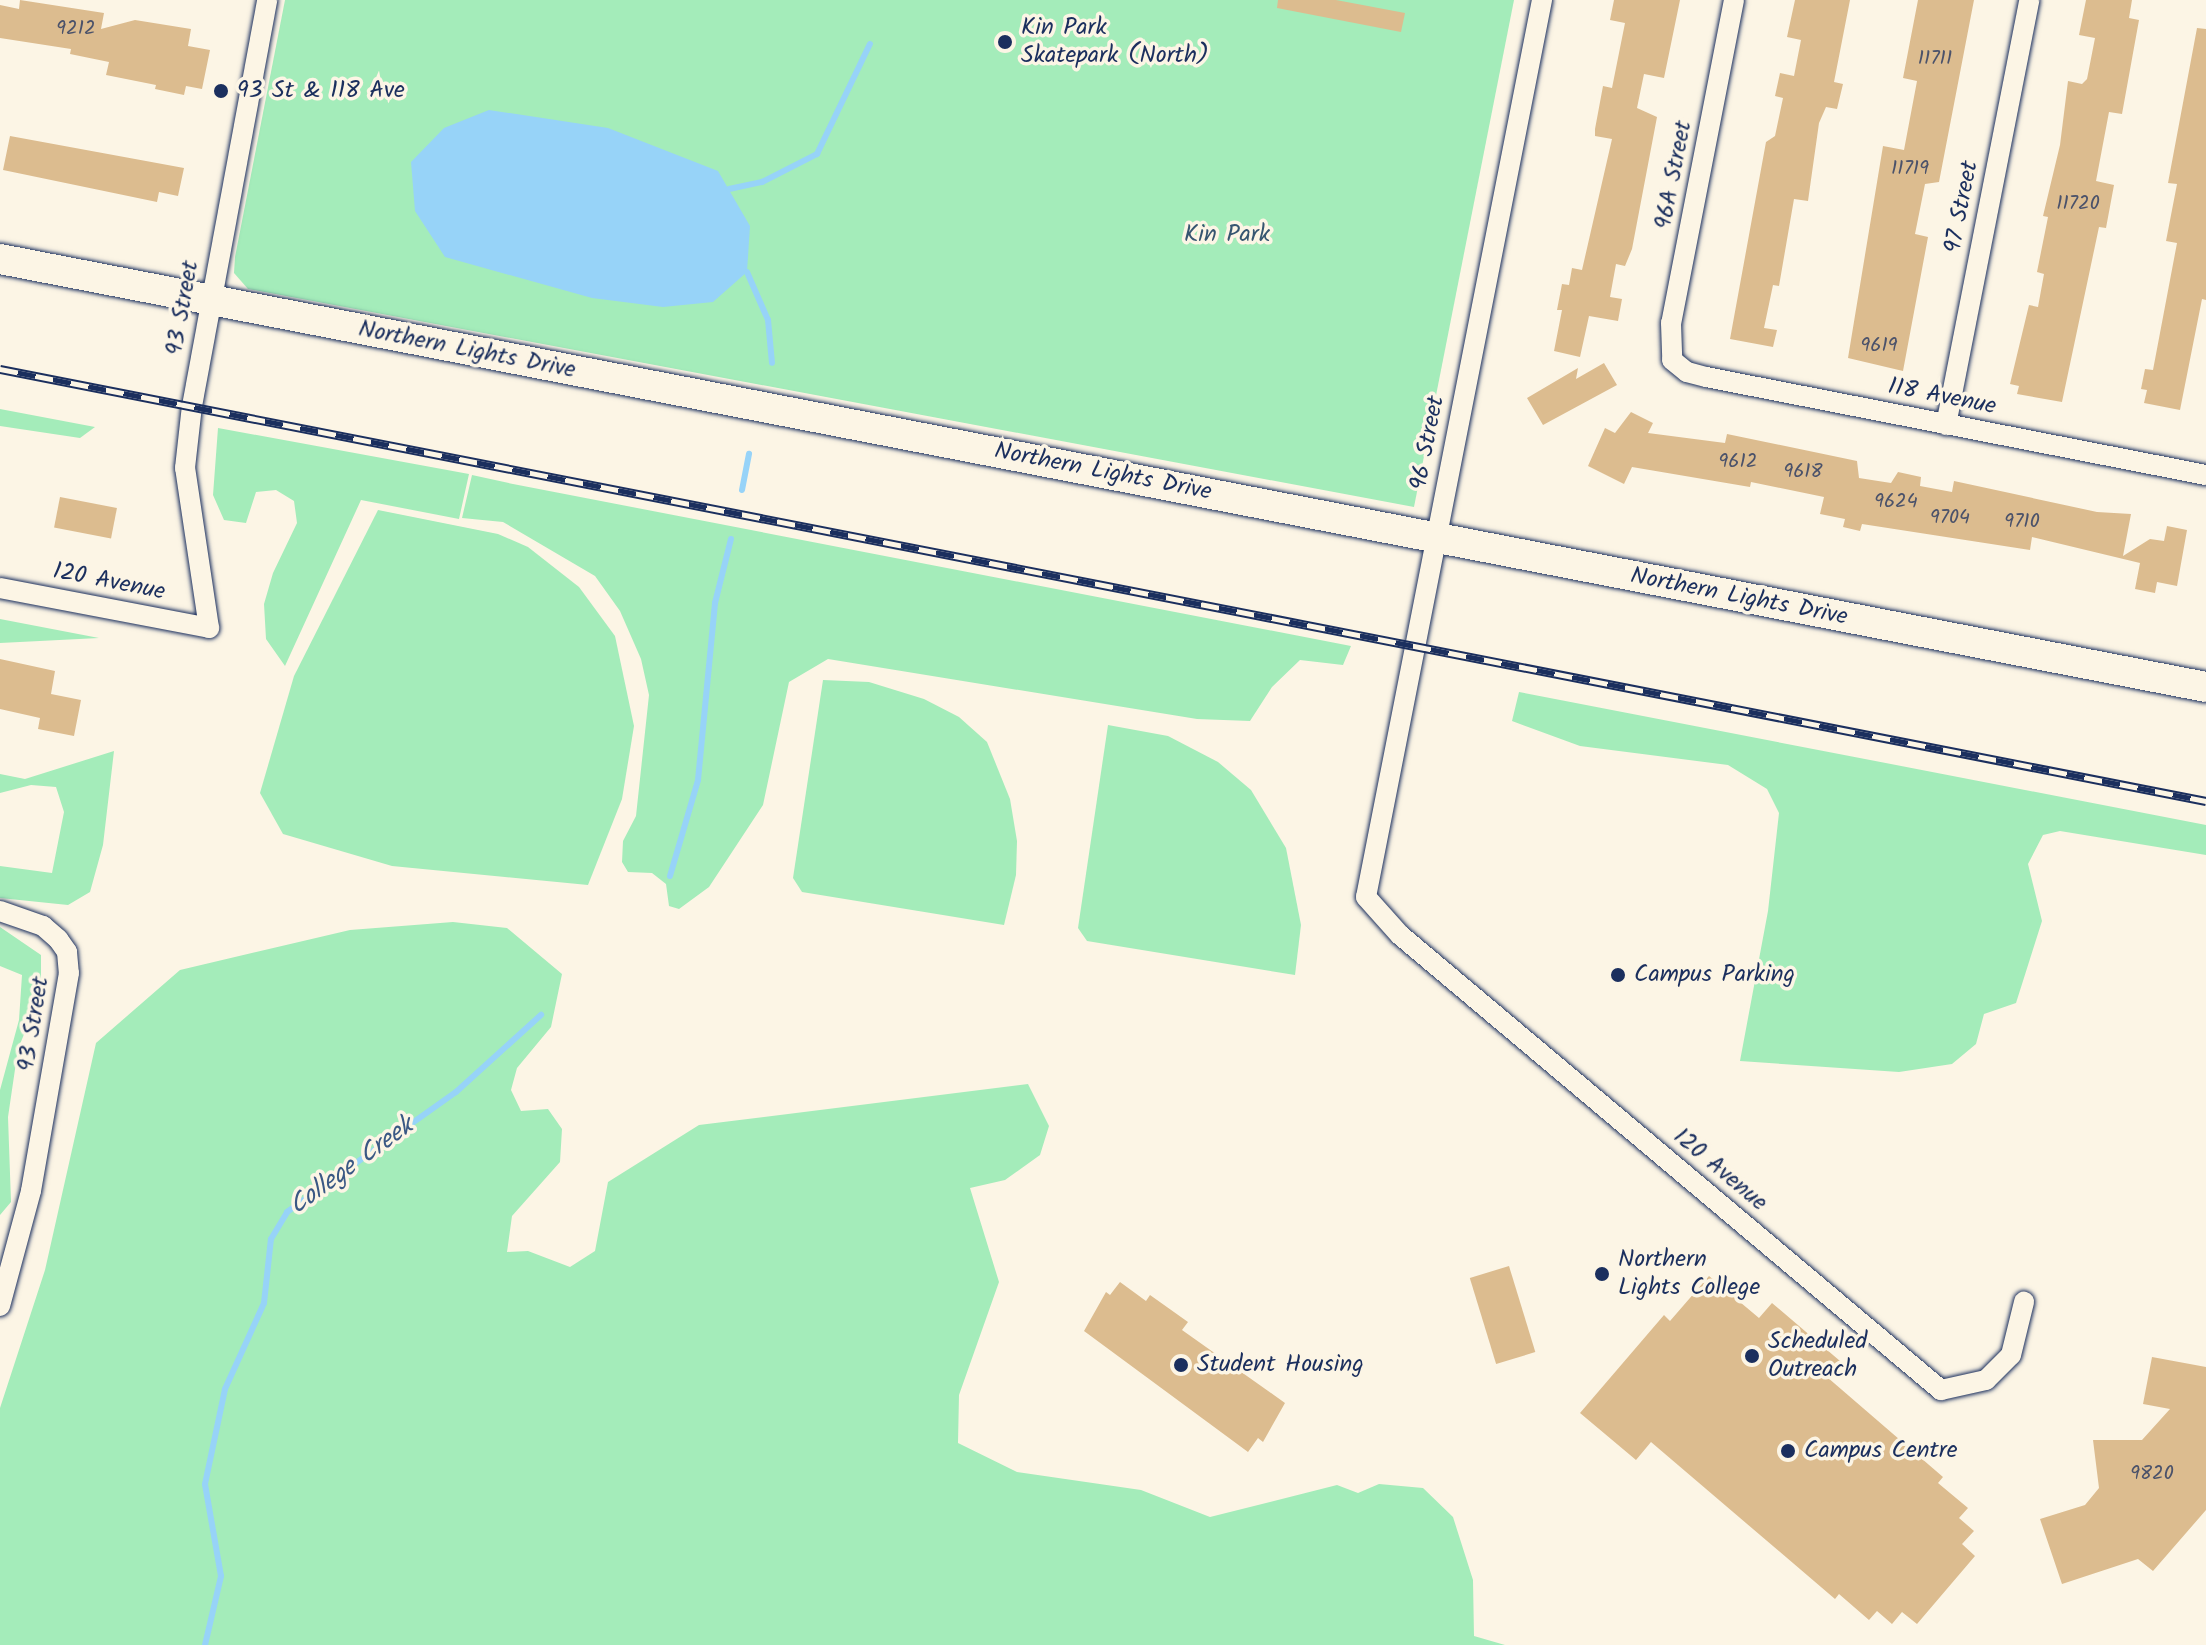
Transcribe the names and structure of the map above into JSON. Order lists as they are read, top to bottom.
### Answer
{
  "streets": {
    "main road": ["Northern Lights Drive"],
    "street": [
      "96A Street",
      "97 Street",
      "93 Street",
      "118 Avenue",
      "96 Street",
      "120 Avenue"
    ]
  },
  "crossings": [
    ["96A Street", "118 Avenue"],
    ["97 Street", "118 Avenue"],
    ["93 Street", "Northern Lights Drive"],
    ["93 Street", "120 Avenue"],
    ["Northern Lights Drive", "96 Street"],
    ["96 Street", "120 Avenue"]
  ],
  "water": ["College Creek"],
  "parks": ["Kin Park"],
  "places": [
    "Kin Park Skatepark (North)",
    "93 St & 118 Ave",
    "Campus Parking",
    "Northern Lights College",
    "Scheduled Outreach",
    "Student Housing",
    "Campus Centre"
  ],
  "house_numbers": [
    "9212",
    "11711",
    "11719",
    "11720",
    "9619",
    "9612",
    "9618",
    "9624",
    "9704",
    "9710",
    "9820"
  ]
}
